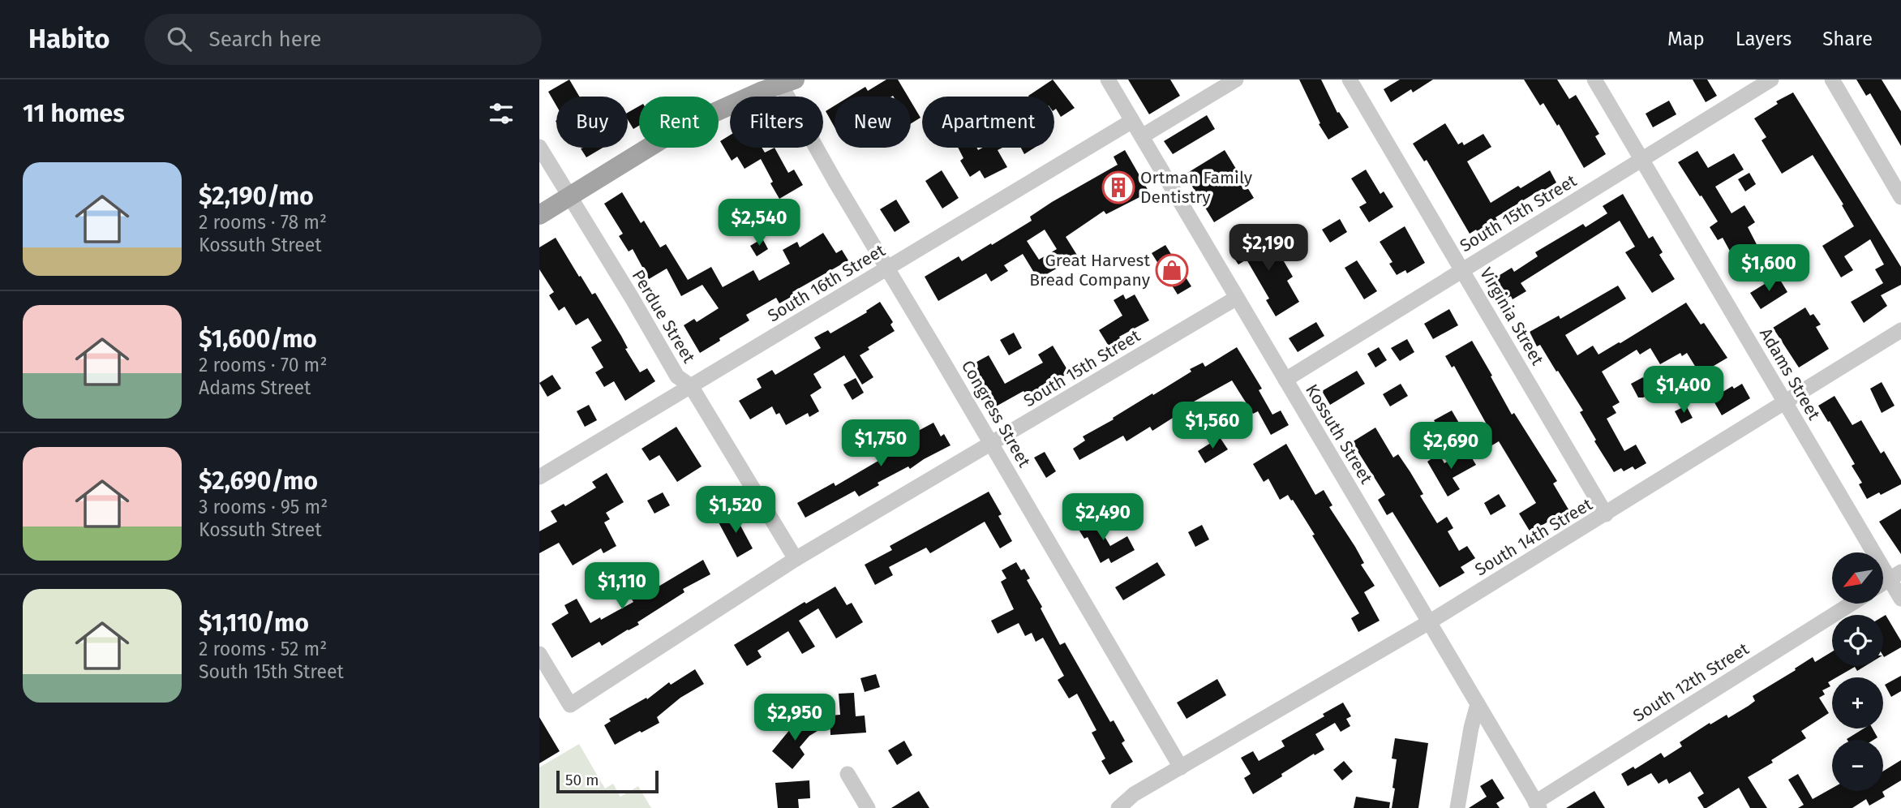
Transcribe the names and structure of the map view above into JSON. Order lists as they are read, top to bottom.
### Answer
{
  "streets": {
    "street": [
      "South 15th Street",
      "South 16th Street",
      "Perdue Street",
      "Virginia Street",
      "Adams Street",
      "Congress Street",
      "Kossuth Street",
      "South 14th Street",
      "South 12th Street"
    ]
  },
  "crossings": [
    ["South 15th Street", "Perdue Street"],
    ["South 15th Street", "Virginia Street"],
    ["South 15th Street", "Adams Street"],
    ["South 15th Street", "Congress Street"],
    ["South 15th Street", "Kossuth Street"],
    ["South 16th Street", "Perdue Street"],
    ["South 16th Street", "Congress Street"],
    ["South 16th Street", "Kossuth Street"],
    ["Virginia Street", "South 14th Street"],
    ["Adams Street", "South 14th Street"],
    ["Congress Street", "South 14th Street"],
    ["Kossuth Street", "South 14th Street"],
    ["Kossuth Street", "South 12th Street"]
  ],
  "places": {
    "building": ["Ortman Family Dentistry"],
    "shop": ["Great Harvest Bread Company"]
  },
  "scale_bar": "50 m",
  "north": "bottom left",
  "page": {
    "header": "Habito",
    "search": "Search here",
    "nav": ["Map", "Layers", "Share"],
    "heading": "11 homes",
    "chip": [
      "Buy",
      "Rent",
      "Filters",
      "New",
      "Apartment"
    ],
    "list": [
      {
        "name": "$2,190/mo",
        "note": "2 rooms · 78 m² · Kossuth Street"
      },
      {
        "name": "$1,600/mo",
        "note": "2 rooms · 70 m² · Adams Street"
      },
      {
        "name": "$2,690/mo",
        "note": "3 rooms · 95 m² · Kossuth Street"
      },
      {
        "name": "$1,110/mo",
        "note": "2 rooms · 52 m² · South 15th Street"
      }
    ],
    "price": [
      "$2,540",
      "$2,190",
      "$1,600",
      "$1,400",
      "$1,560",
      "$1,750",
      "$2,690",
      "$1,520",
      "$2,490",
      "$1,110",
      "$2,950"
    ],
    "map_buttons": ["+", "−"],
    "scale": "50 m"
  }
}
